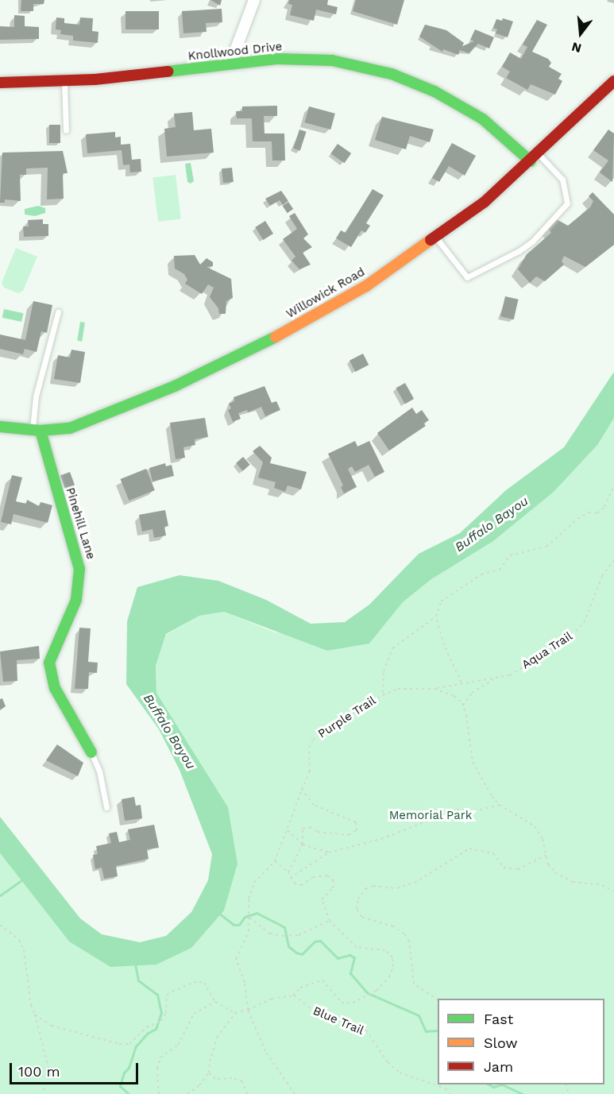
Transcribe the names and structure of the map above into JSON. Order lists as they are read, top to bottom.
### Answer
{
  "streets": {
    "street": ["Knollwood Drive", "Willowick Road", "Pinehill Lane"],
    "path": ["Aqua Trail", "Purple Trail", "Blue Trail"]
  },
  "crossings": [
    ["Knollwood Drive", "Willowick Road"],
    ["Willowick Road", "Pinehill Lane"],
    ["Aqua Trail", "Purple Trail"]
  ],
  "water": ["Buffalo Bayou"],
  "parks": ["Memorial Park"],
  "legend": ["Fast", "Slow", "Jam"],
  "scale_bar": "100 m",
  "north": "bottom"
}
